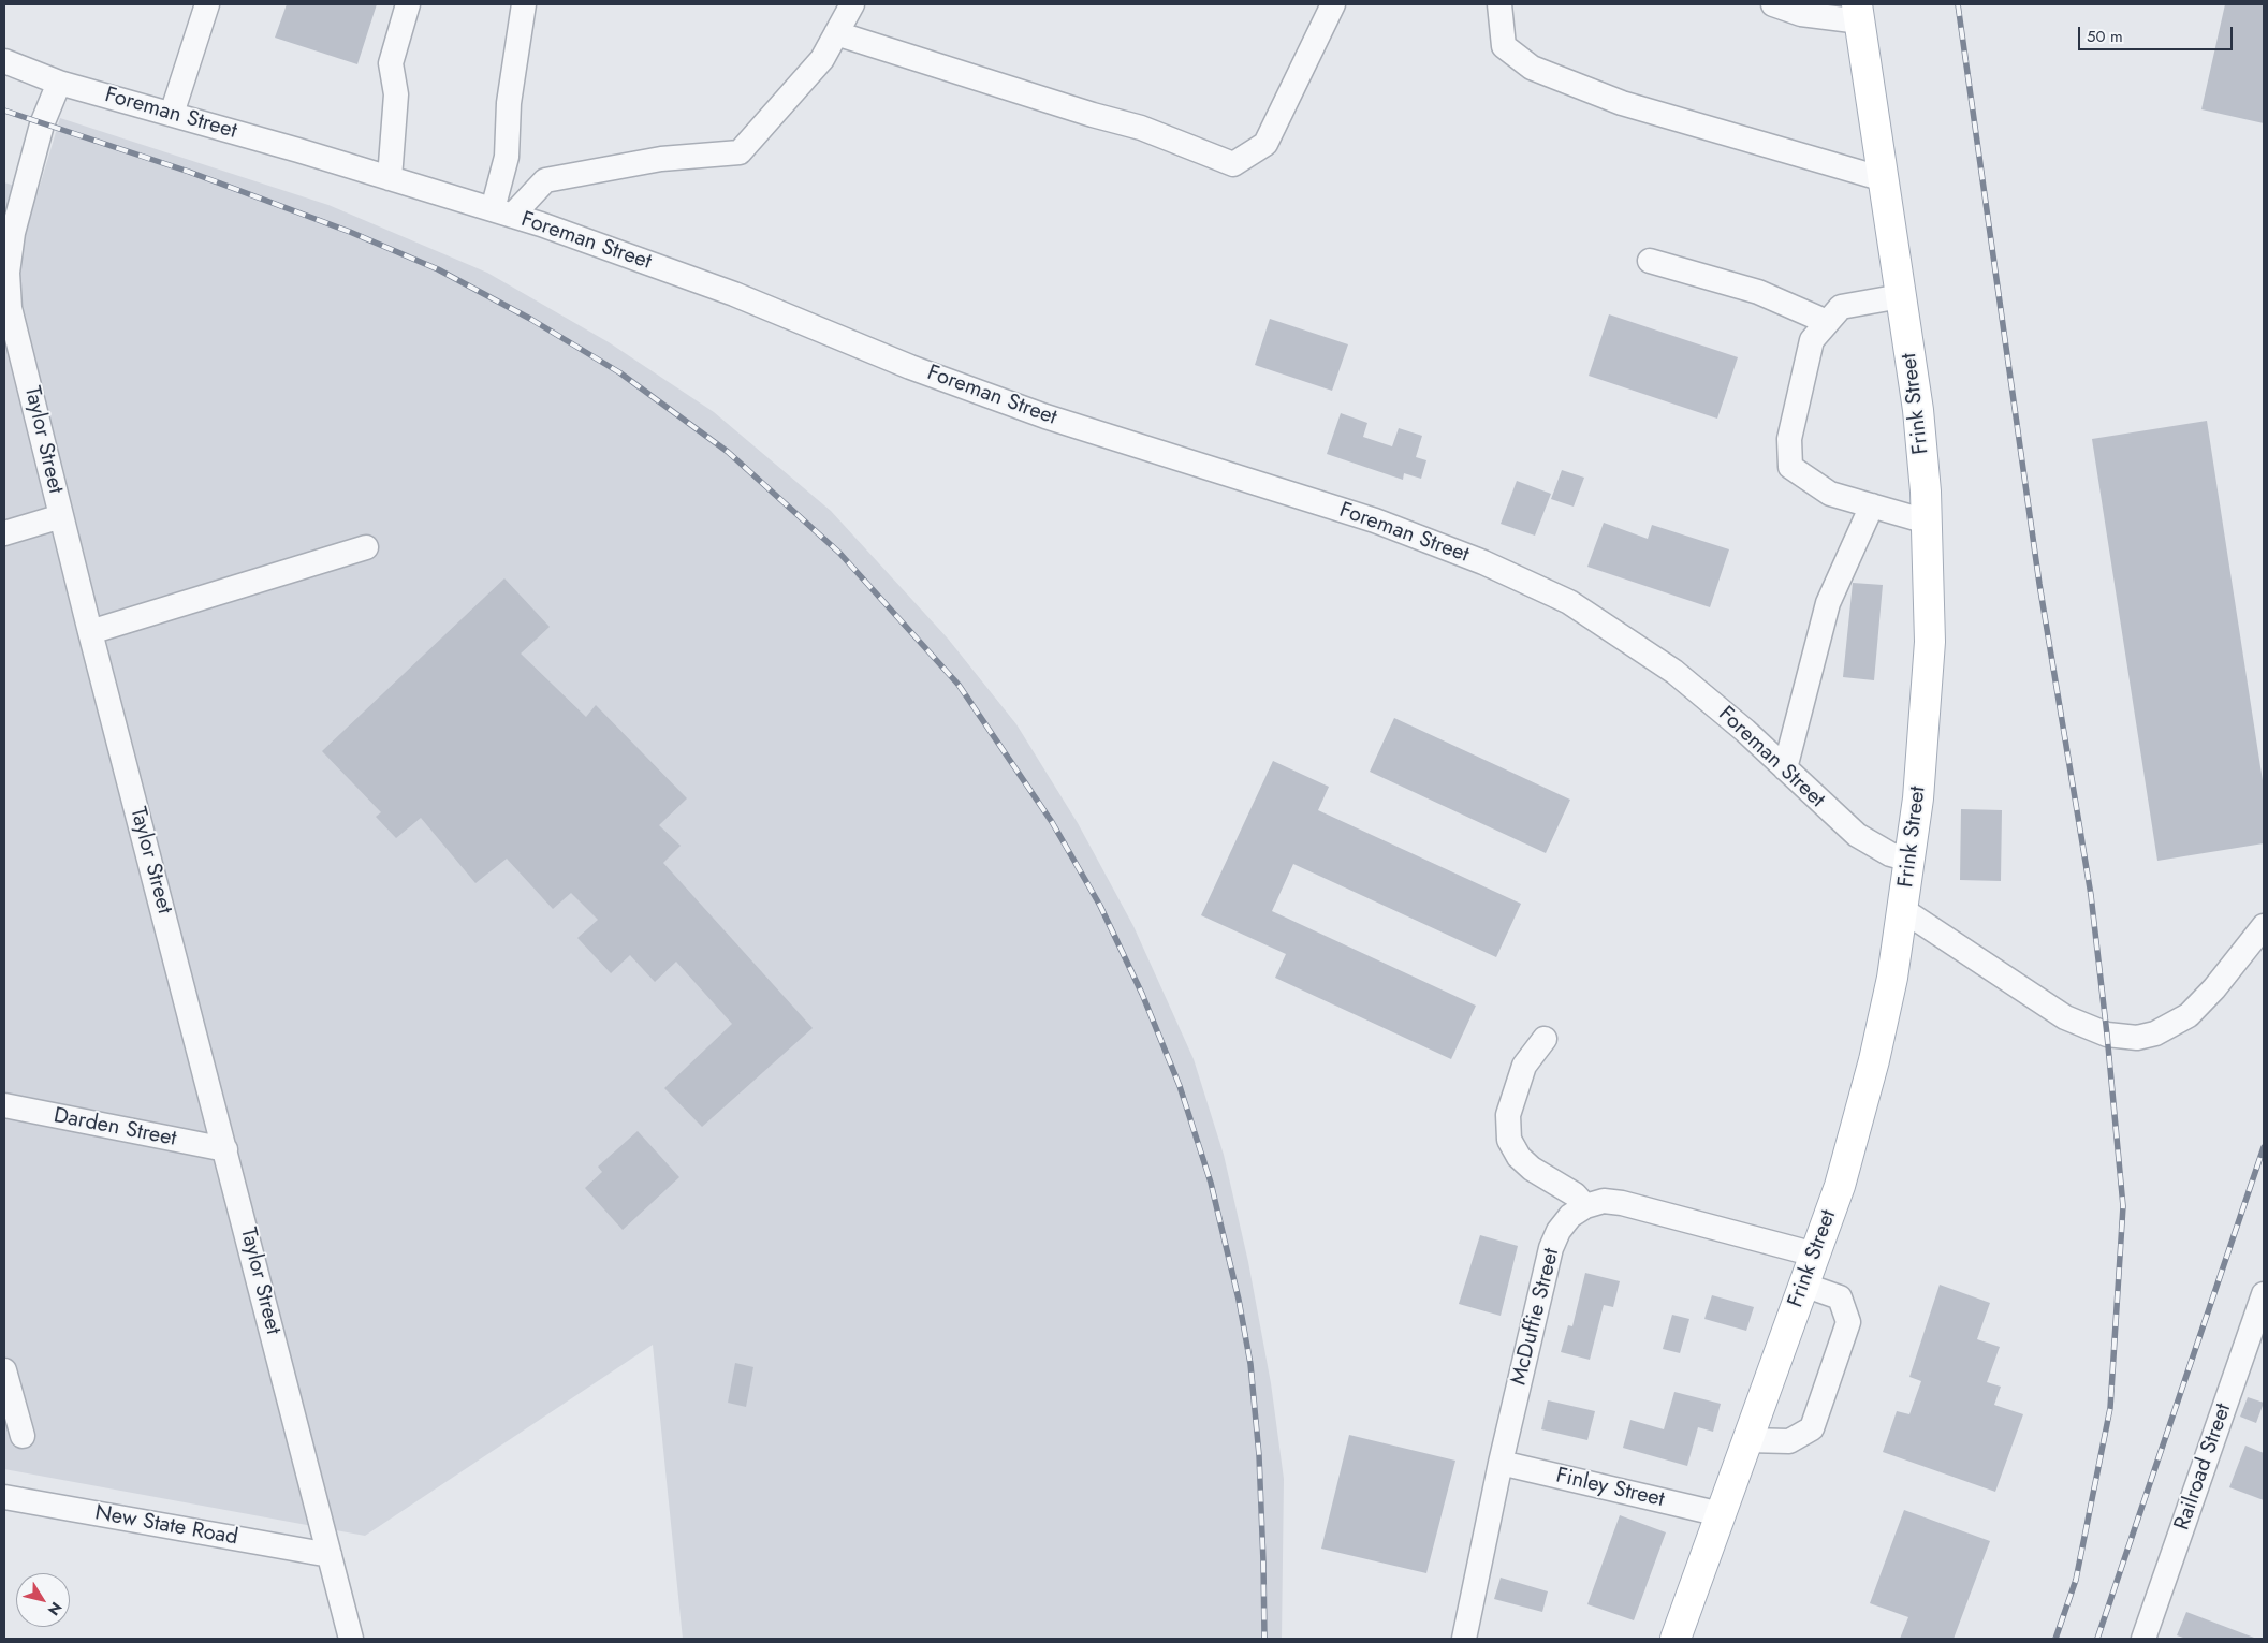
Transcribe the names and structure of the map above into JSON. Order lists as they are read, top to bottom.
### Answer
{
  "streets": {
    "main road": ["Frink Street"],
    "street": [
      "Foreman Street",
      "Taylor Street",
      "Darden Street",
      "McDuffie Street",
      "Railroad Street",
      "Finley Street",
      "New State Road"
    ]
  },
  "crossings": [
    ["Foreman Street", "Frink Street"],
    ["Foreman Street", "Taylor Street"],
    ["Frink Street", "McDuffie Street"],
    ["Frink Street", "Finley Street"],
    ["Taylor Street", "Darden Street"],
    ["Taylor Street", "New State Road"],
    ["McDuffie Street", "Finley Street"]
  ],
  "scale_bar": "50 m",
  "north": "bottom right"
}
